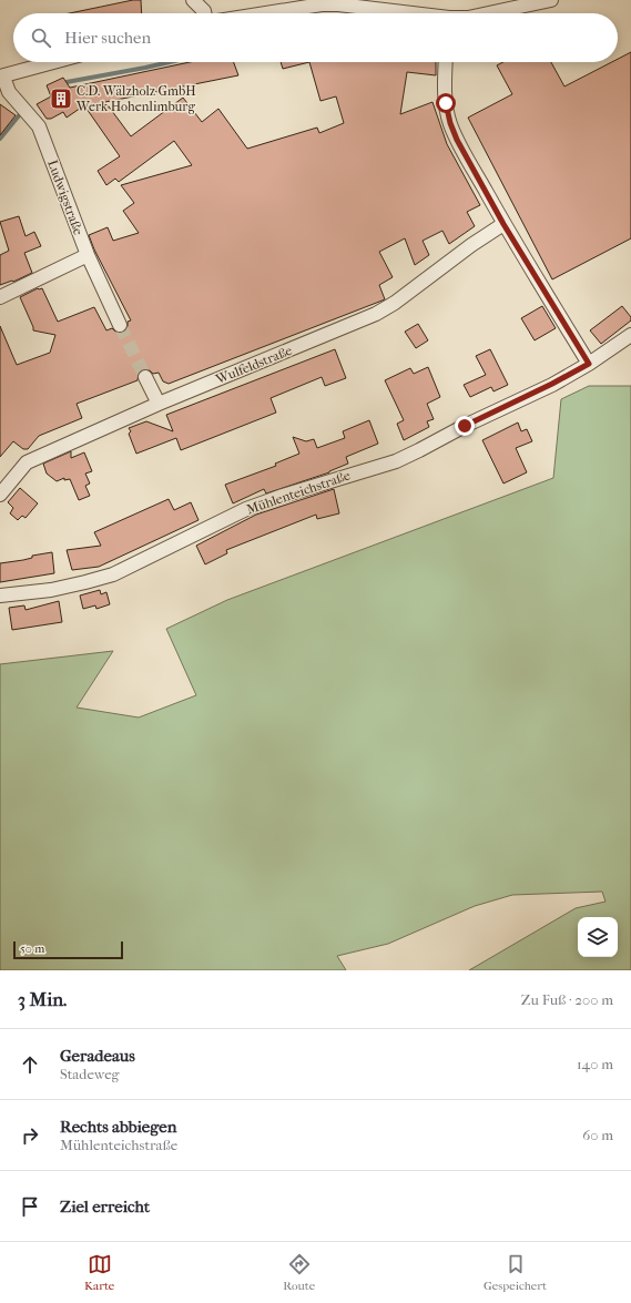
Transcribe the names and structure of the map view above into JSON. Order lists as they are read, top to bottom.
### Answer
{
  "streets": {
    "street": ["Ludwigstraße", "Wulfeldstraße", "Mühlenteichstraße"]
  },
  "places": {
    "building": ["C.D. Wälzholz GmbH Werk Hohenlimburg"]
  },
  "scale_bar": "50 m",
  "page": {
    "search": "Hier suchen",
    "scale": "50 m",
    "heading": ["3 Min.", "Zu Fuß · 200 m"],
    "list": [
      ["Geradeaus", "Stadeweg", "140 m"],
      ["Rechts abbiegen", "Mühlenteichstraße", "60 m"],
      "Ziel erreicht"
    ],
    "nav": ["Karte", "Route", "Gespeichert"]
  }
}
